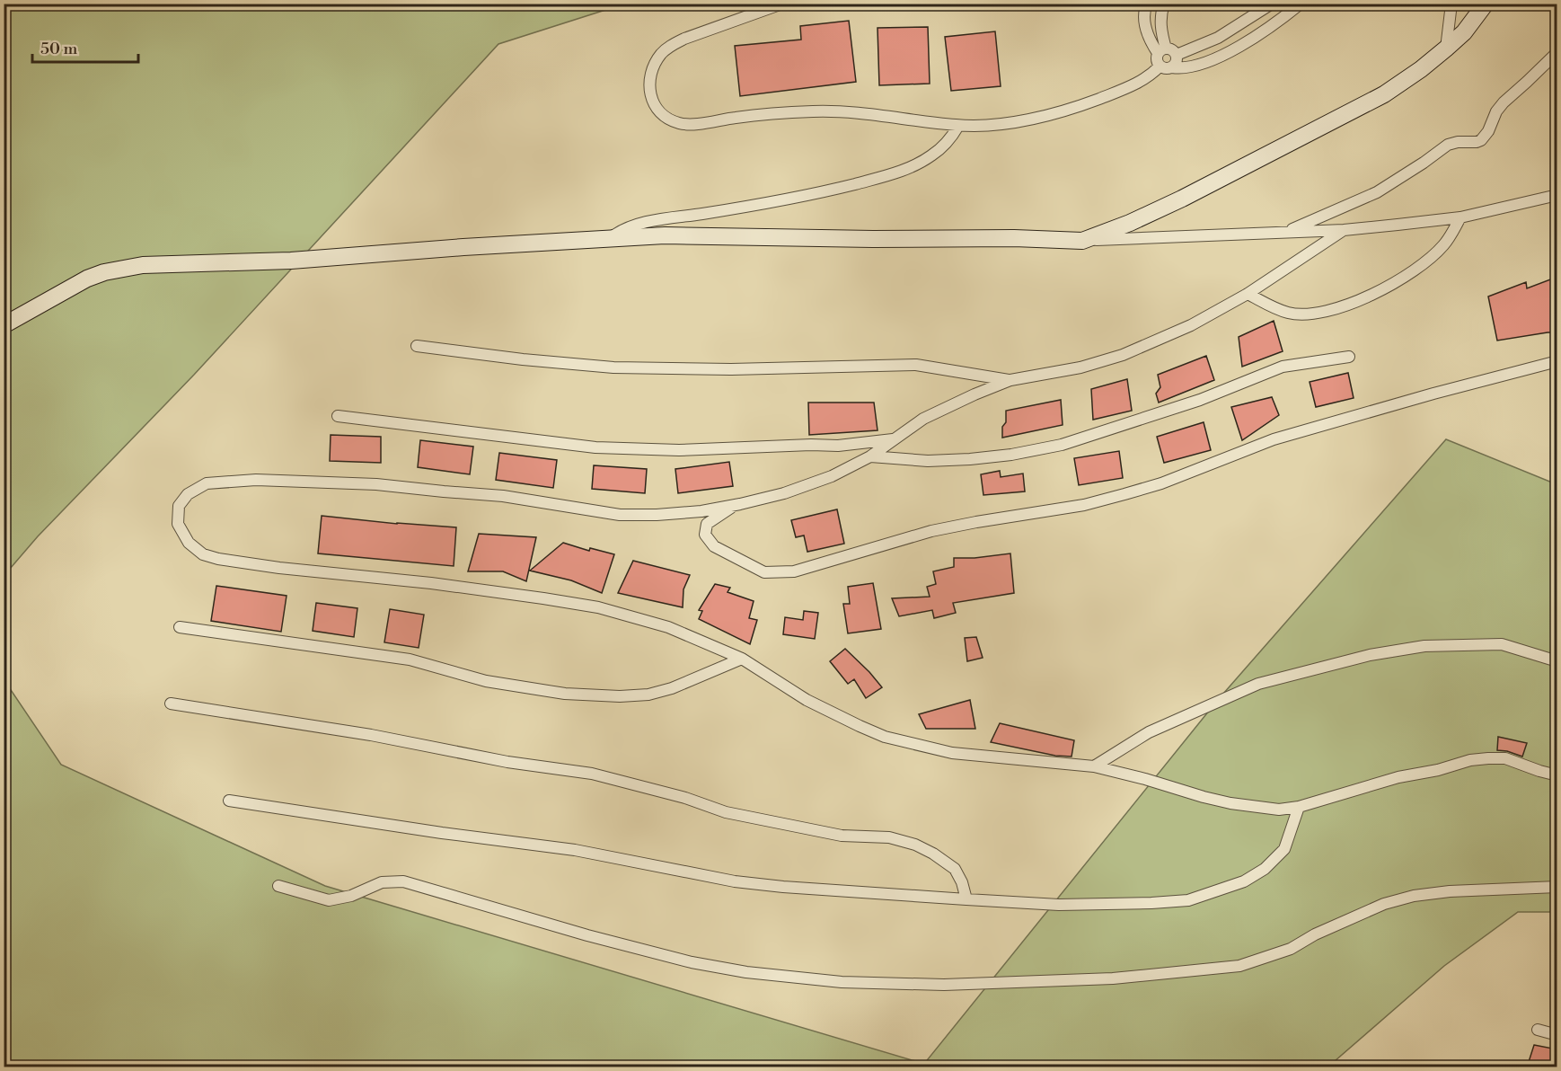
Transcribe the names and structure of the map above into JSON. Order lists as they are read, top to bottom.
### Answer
{
  "scale_bar": "50 m"
}
